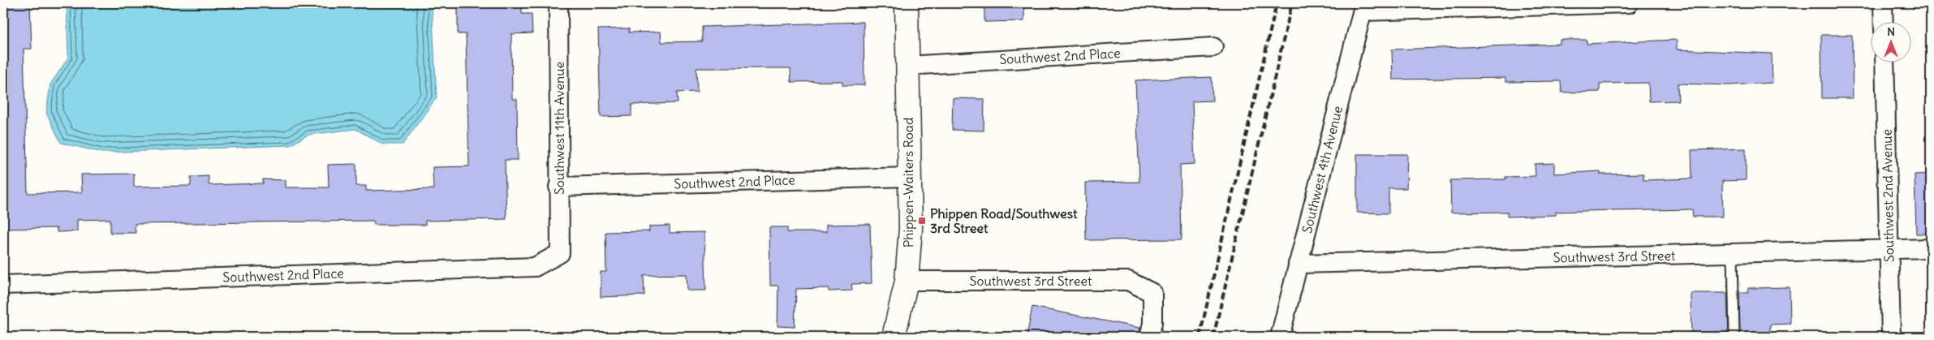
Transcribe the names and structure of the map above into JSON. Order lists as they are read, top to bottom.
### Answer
{
  "streets": {
    "street": [
      "Southwest 2nd Place",
      "Southwest 11th Avenue",
      "Southwest 4th Avenue",
      "Phippen-Waiters Road",
      "Southwest 2nd Avenue",
      "Southwest 3rd Street"
    ]
  },
  "crossings": [
    ["Southwest 2nd Place", "Southwest 11th Avenue"],
    ["Southwest 2nd Place", "Phippen-Waiters Road"],
    ["Southwest 4th Avenue", "Southwest 3rd Street"],
    ["Phippen-Waiters Road", "Southwest 3rd Street"],
    ["Southwest 2nd Avenue", "Southwest 3rd Street"]
  ],
  "places": {
    "transit": ["Phippen Road/Southwest 3rd Street"]
  },
  "north": "top"
}
